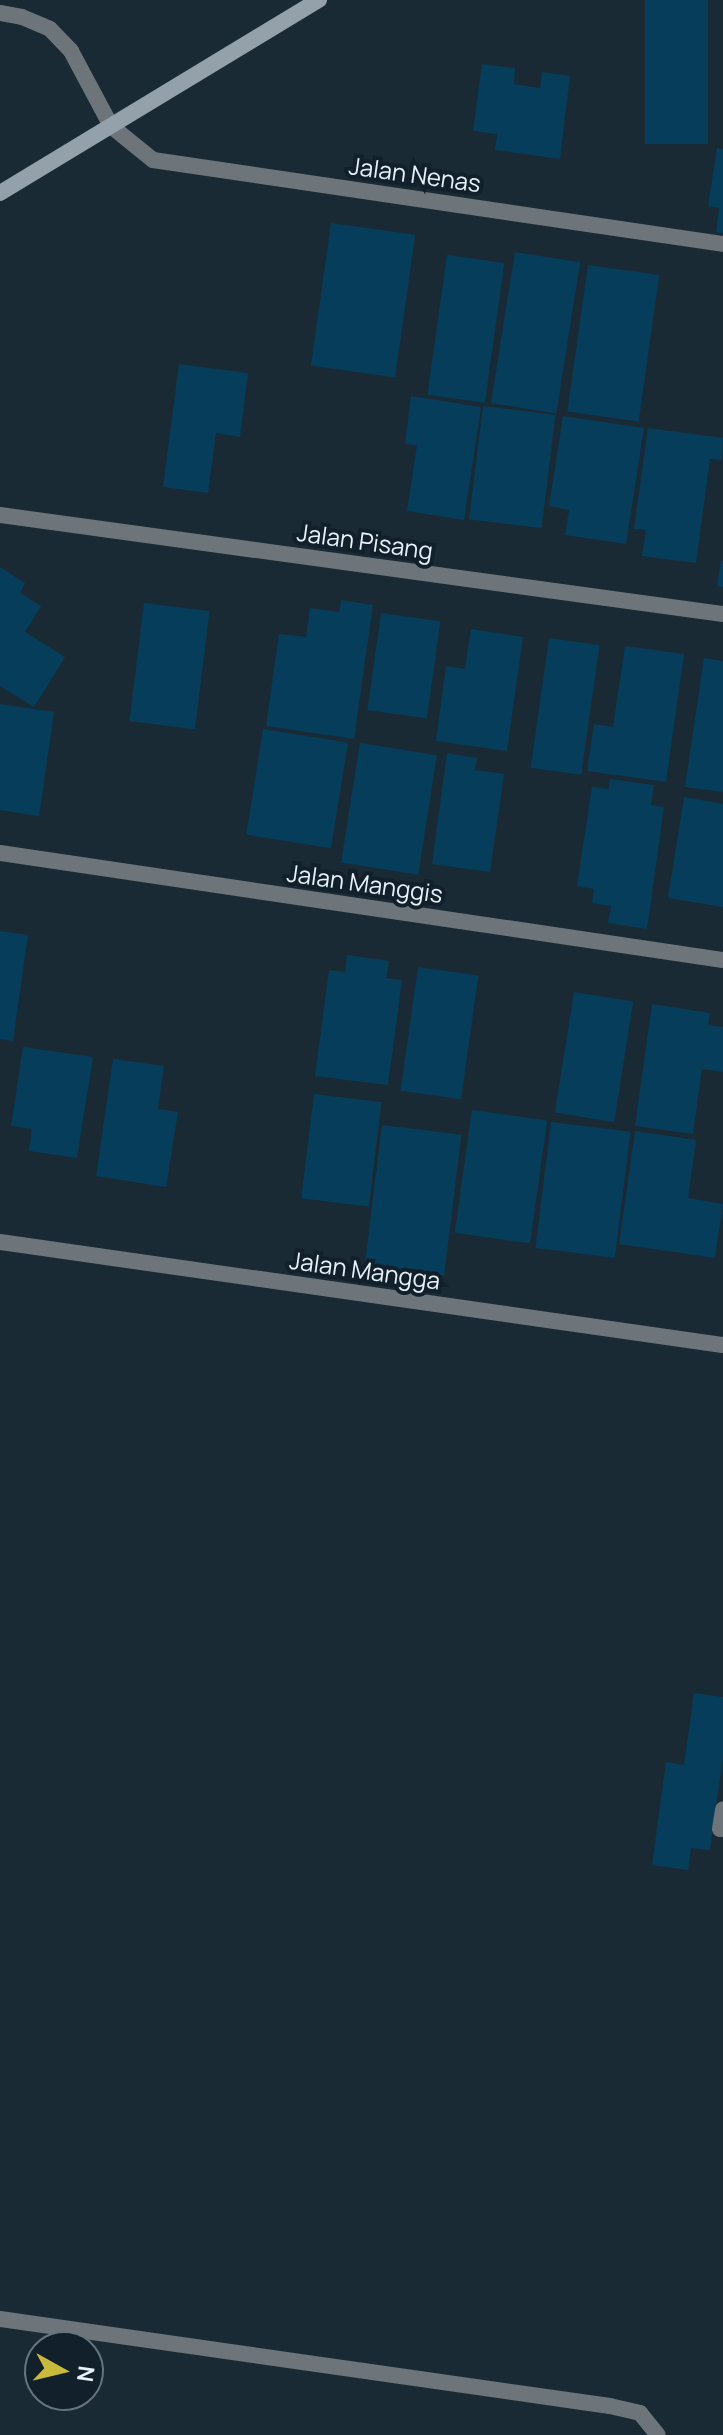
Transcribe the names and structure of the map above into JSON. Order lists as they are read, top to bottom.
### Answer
{
  "streets": {
    "street": [
      "Jalan Nenas",
      "Jalan Pisang",
      "Jalan Manggis",
      "Jalan Mangga"
    ]
  },
  "north": "right"
}
